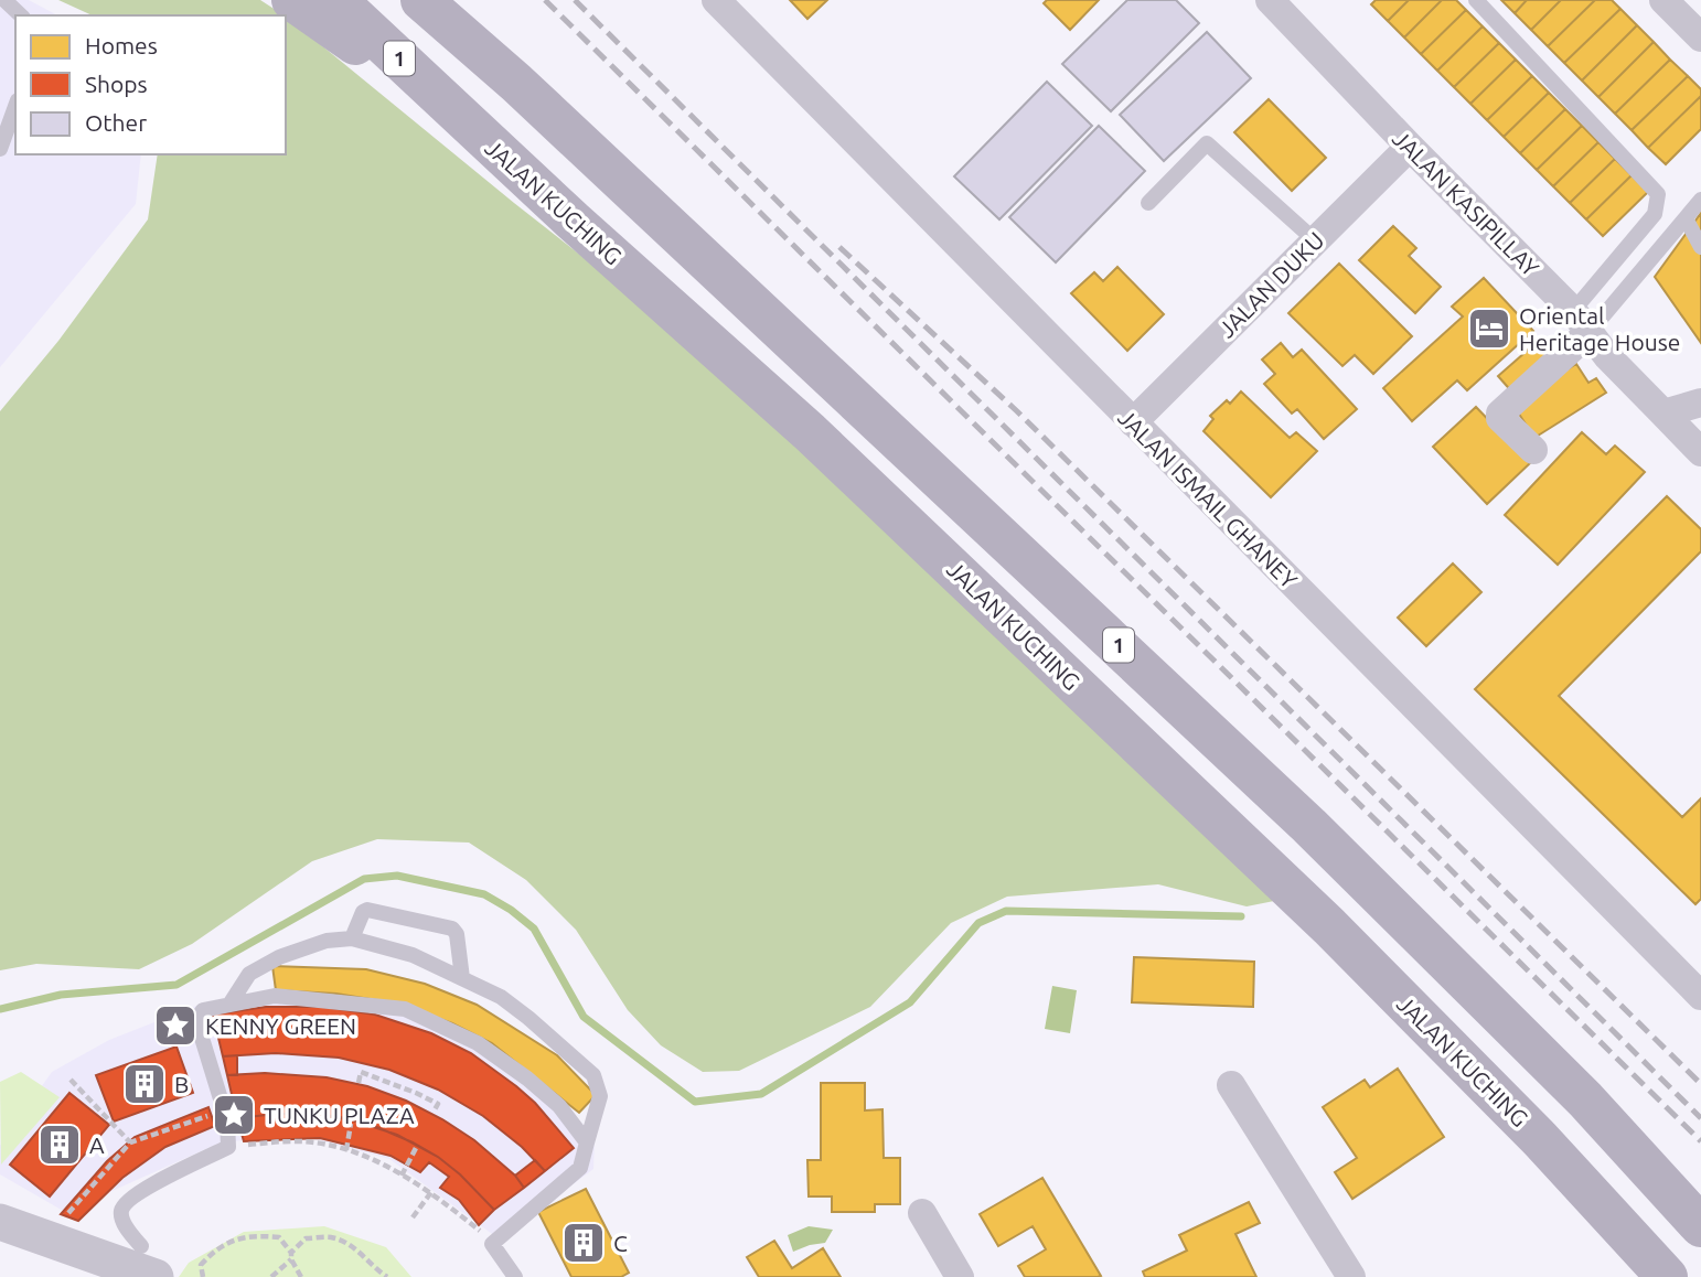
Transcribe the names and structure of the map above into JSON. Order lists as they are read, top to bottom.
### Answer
{
  "streets": {
    "highway": ["1", "JALAN KUCHING"],
    "street": ["JALAN KASIPILLAY", "JALAN DUKU", "JALAN ISMAIL GHANEY"]
  },
  "crossings": [
    ["JALAN KASIPILLAY", "JALAN DUKU"],
    ["JALAN DUKU", "JALAN ISMAIL GHANEY"]
  ],
  "places": {
    "hotel": ["Oriental Heritage House"],
    "place": ["KENNY GREEN", "TUNKU PLAZA"],
    "building": ["B", "A", "C"]
  },
  "legend": ["Homes", "Shops", "Other"]
}
